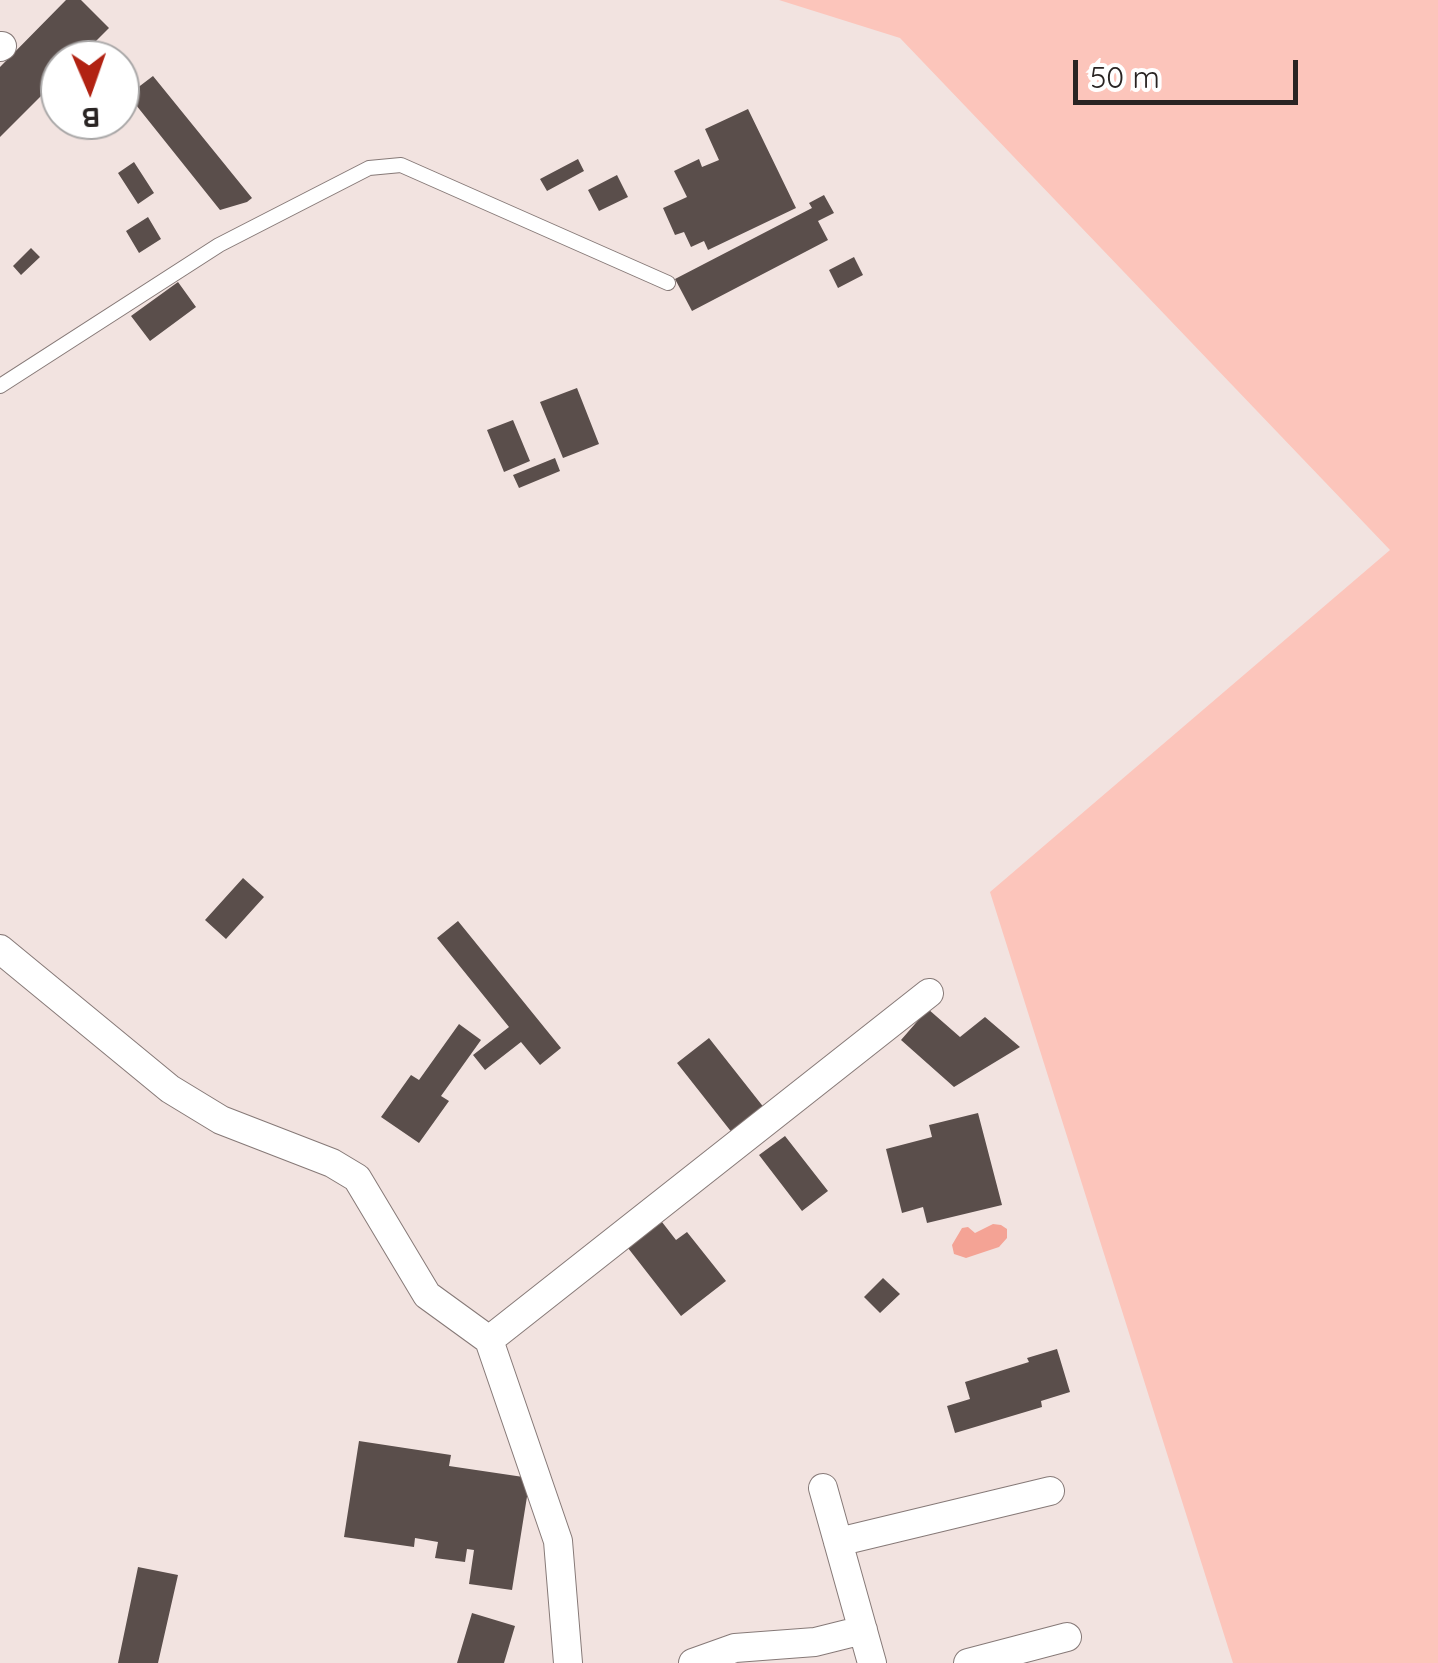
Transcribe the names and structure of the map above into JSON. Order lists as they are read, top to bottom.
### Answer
{
  "scale_bar": "50 m",
  "north": "bottom"
}
